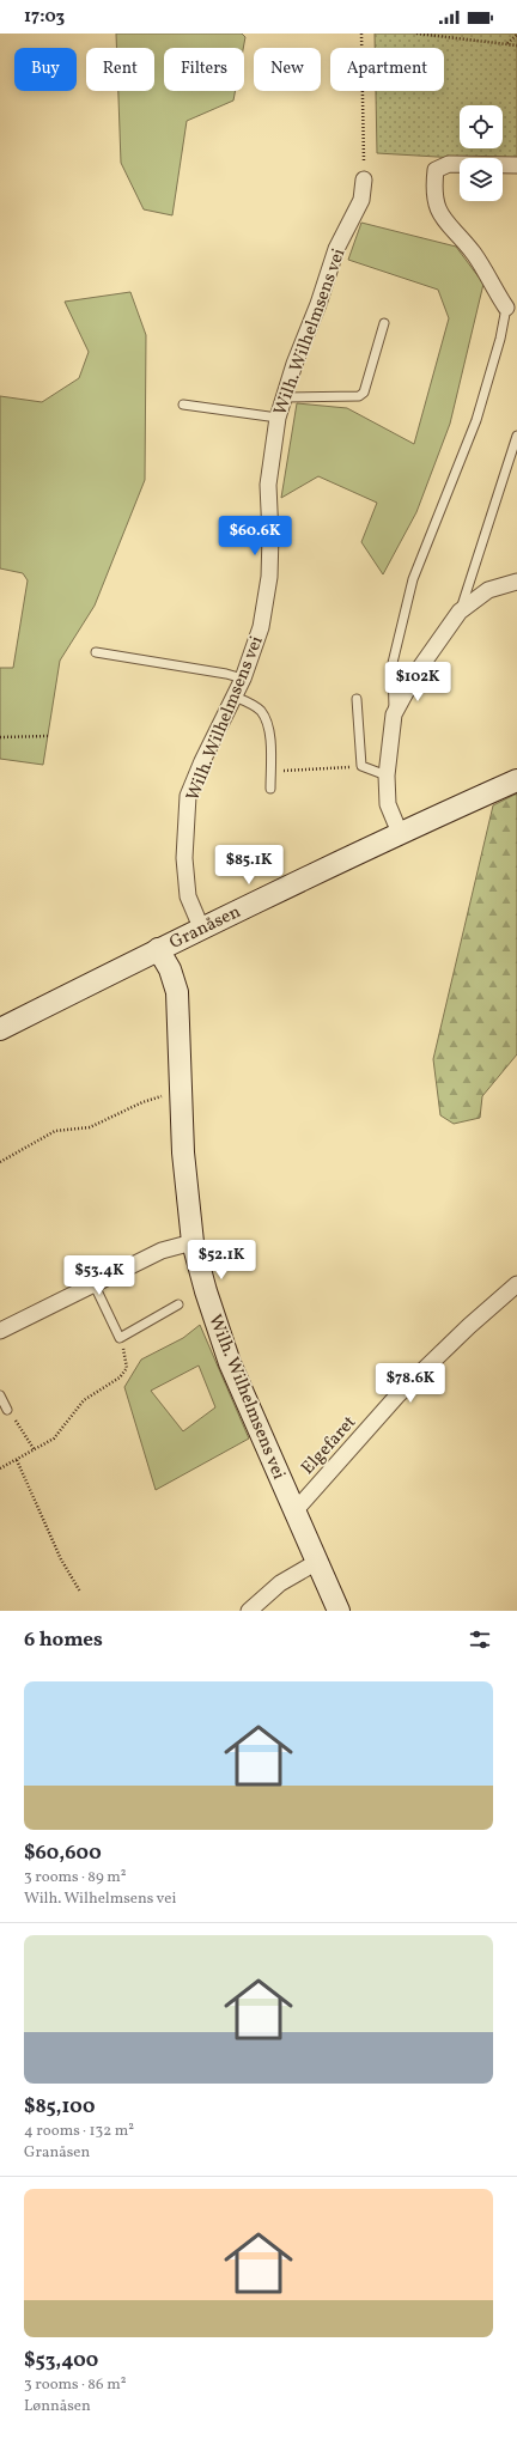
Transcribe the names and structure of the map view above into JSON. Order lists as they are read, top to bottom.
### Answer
{
  "streets": {
    "street": ["Wilh. Wilhelmsens vei", "Granåsen", "Elgefaret"]
  },
  "crossings": [
    ["Wilh. Wilhelmsens vei", "Granåsen"],
    ["Wilh. Wilhelmsens vei", "Elgefaret"]
  ],
  "page": {
    "status": "17:03",
    "chip": [
      "Buy",
      "Rent",
      "Filters",
      "New",
      "Apartment"
    ],
    "price": [
      "$60.6K",
      "$102K",
      "$85.1K",
      "$52.1K",
      "$53.4K",
      "$78.6K"
    ],
    "heading": "6 homes",
    "list": [
      {
        "name": "$60,600",
        "note": "3 rooms · 89 m² · Wilh. Wilhelmsens vei"
      },
      {
        "name": "$85,100",
        "note": "4 rooms · 132 m² · Granåsen"
      },
      {
        "name": "$53,400",
        "note": "3 rooms · 86 m² · Lønnåsen"
      }
    ]
  }
}
